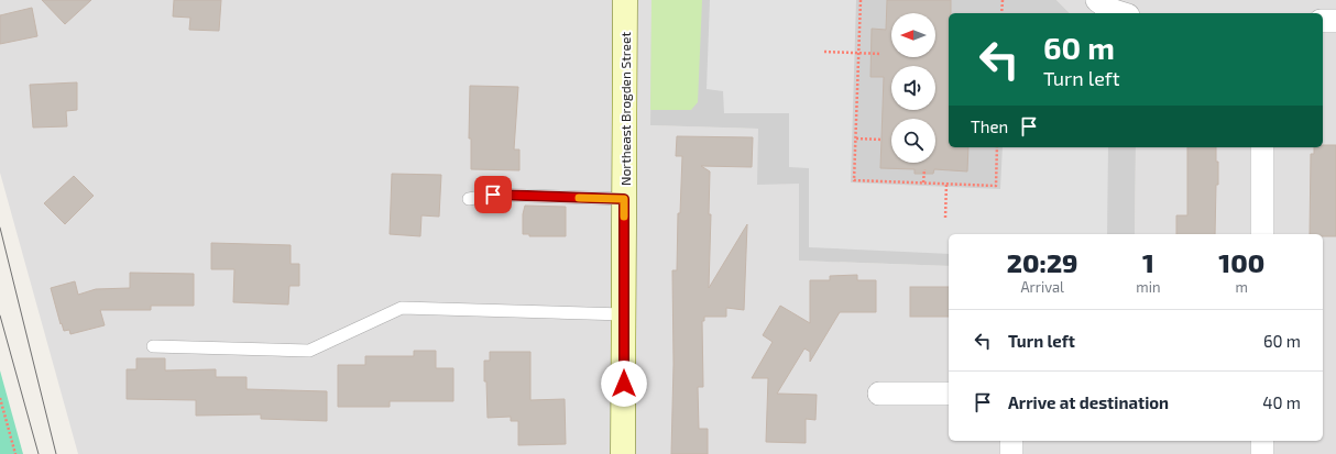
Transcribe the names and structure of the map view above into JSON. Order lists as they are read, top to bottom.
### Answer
{
  "streets": {
    "street": ["Northeast Brogden Street"]
  },
  "north": "left",
  "page": {
    "turn": ["60 m", "Turn left"],
    "then": "Then",
    "eta": [
      "20:29",
      "Arrival",
      "1",
      "min",
      "100",
      "m"
    ],
    "list": [
      {
        "name": "Turn left",
        "value": "60 m"
      },
      {
        "name": "Arrive at destination",
        "value": "40 m"
      }
    ]
  }
}
